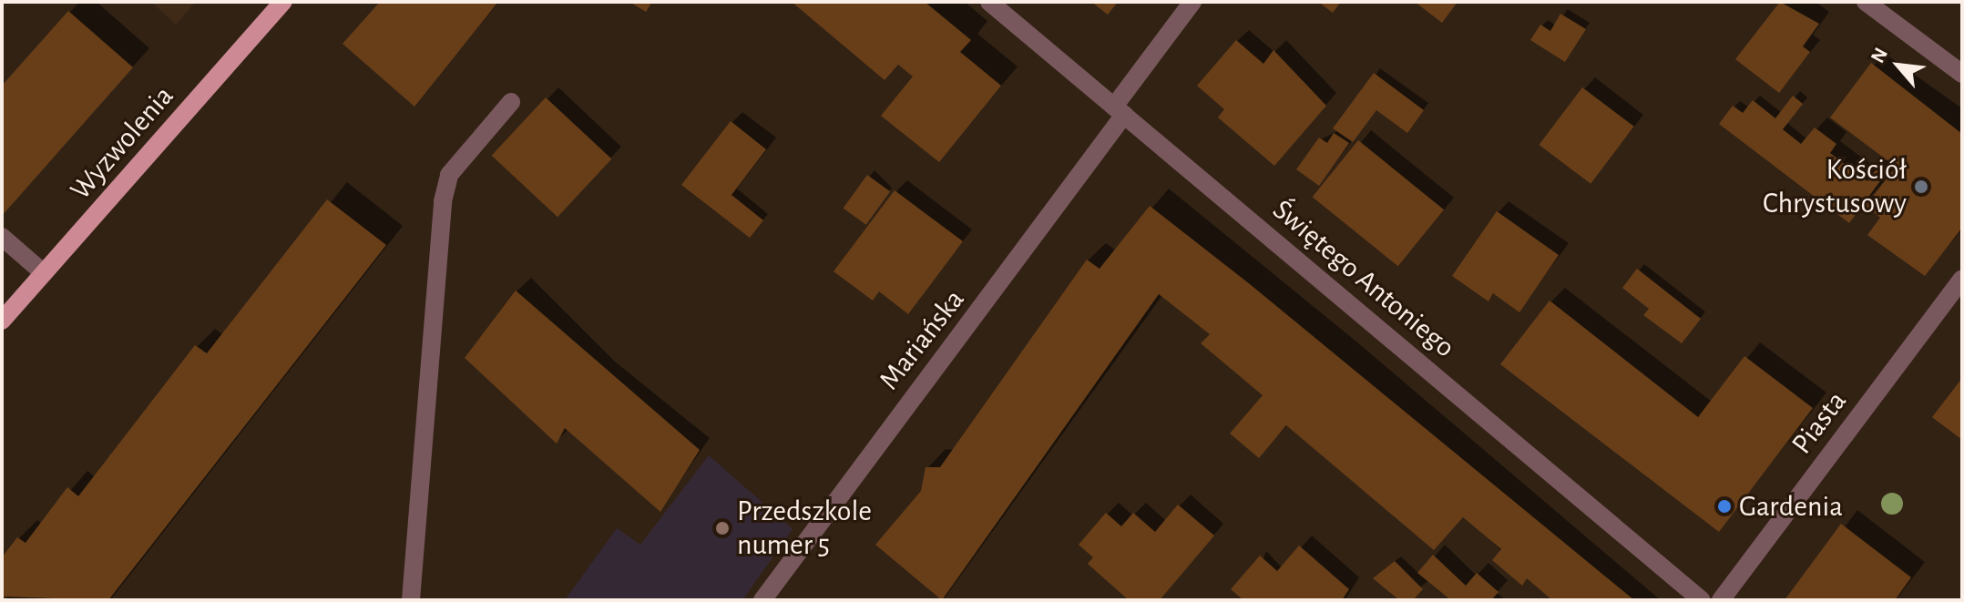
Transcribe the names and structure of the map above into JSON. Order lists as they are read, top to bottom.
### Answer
{
  "streets": {
    "main road": ["Wyzwolenia"],
    "street": ["Świętego Antoniego", "Mariańska", "Piasta"]
  },
  "crossings": [
    ["Świętego Antoniego", "Mariańska"]
  ],
  "places": ["Kościół Chrystusowy", "Gardenia", "Przedszkole numer 5"],
  "north": "top left"
}
